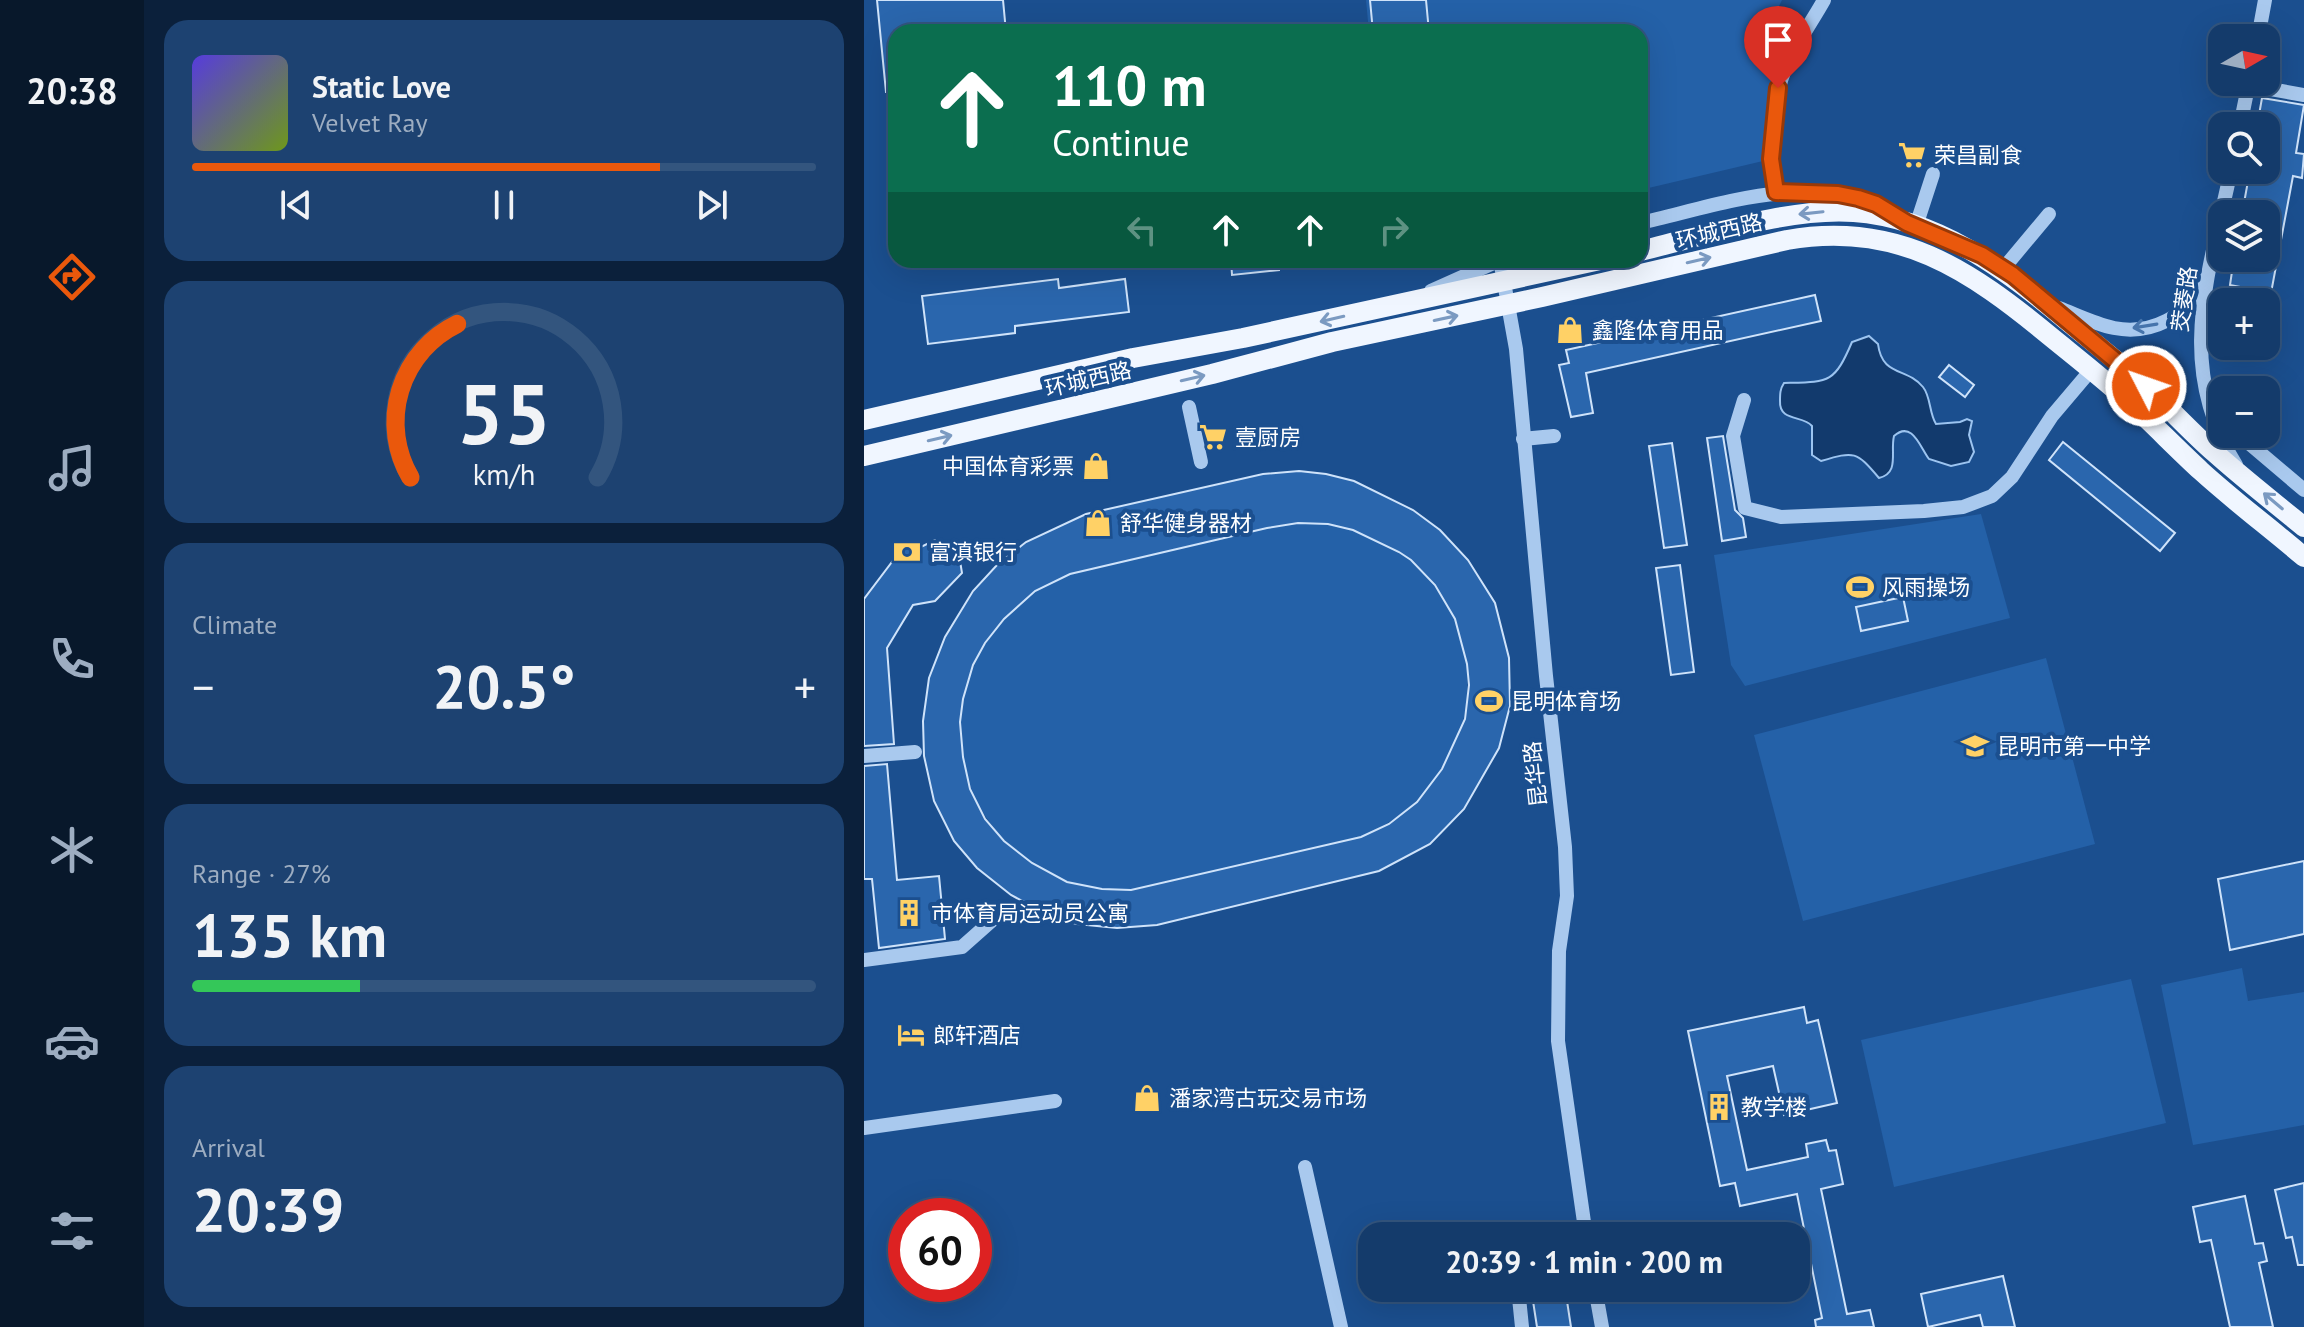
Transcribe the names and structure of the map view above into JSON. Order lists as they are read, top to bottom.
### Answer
{
  "streets": {
    "main road": ["环城西路"],
    "street": ["茭菱路", "昆华路"]
  },
  "crossings": [
    ["环城西路", "茭菱路"],
    ["环城西路", "昆华路"]
  ],
  "places": {
    "supermarket": ["荣昌副食", "壹厨房"],
    "shop": [
      "鑫隆体育用品",
      "中国体育彩票",
      "舒华健身器材",
      "潘家湾古玩交易市场"
    ],
    "bank": ["富滇银行"],
    "sports": ["风雨操场", "昆明体育场"],
    "school or university": ["昆明市第一中学"],
    "building": ["市体育局运动员公寓", "教学楼"],
    "hotel": ["郎轩酒店"]
  },
  "north": "right",
  "page": {
    "tabs": "20:38",
    "map_buttons": ["+", "−"],
    "turn": ["110 m", "Continue"],
    "song": ["Static Love", "Velvet Ray"],
    "tile": [
      "Climate",
      ["Range · 27%", "135 km"],
      ["Arrival", "20:39"]
    ],
    "heat": ["−", "20.5°", "+"],
    "limit": "60",
    "trip": "20:39 · 1 min · 200 m",
    "gauge": ["55", "km/h"]
  }
}
